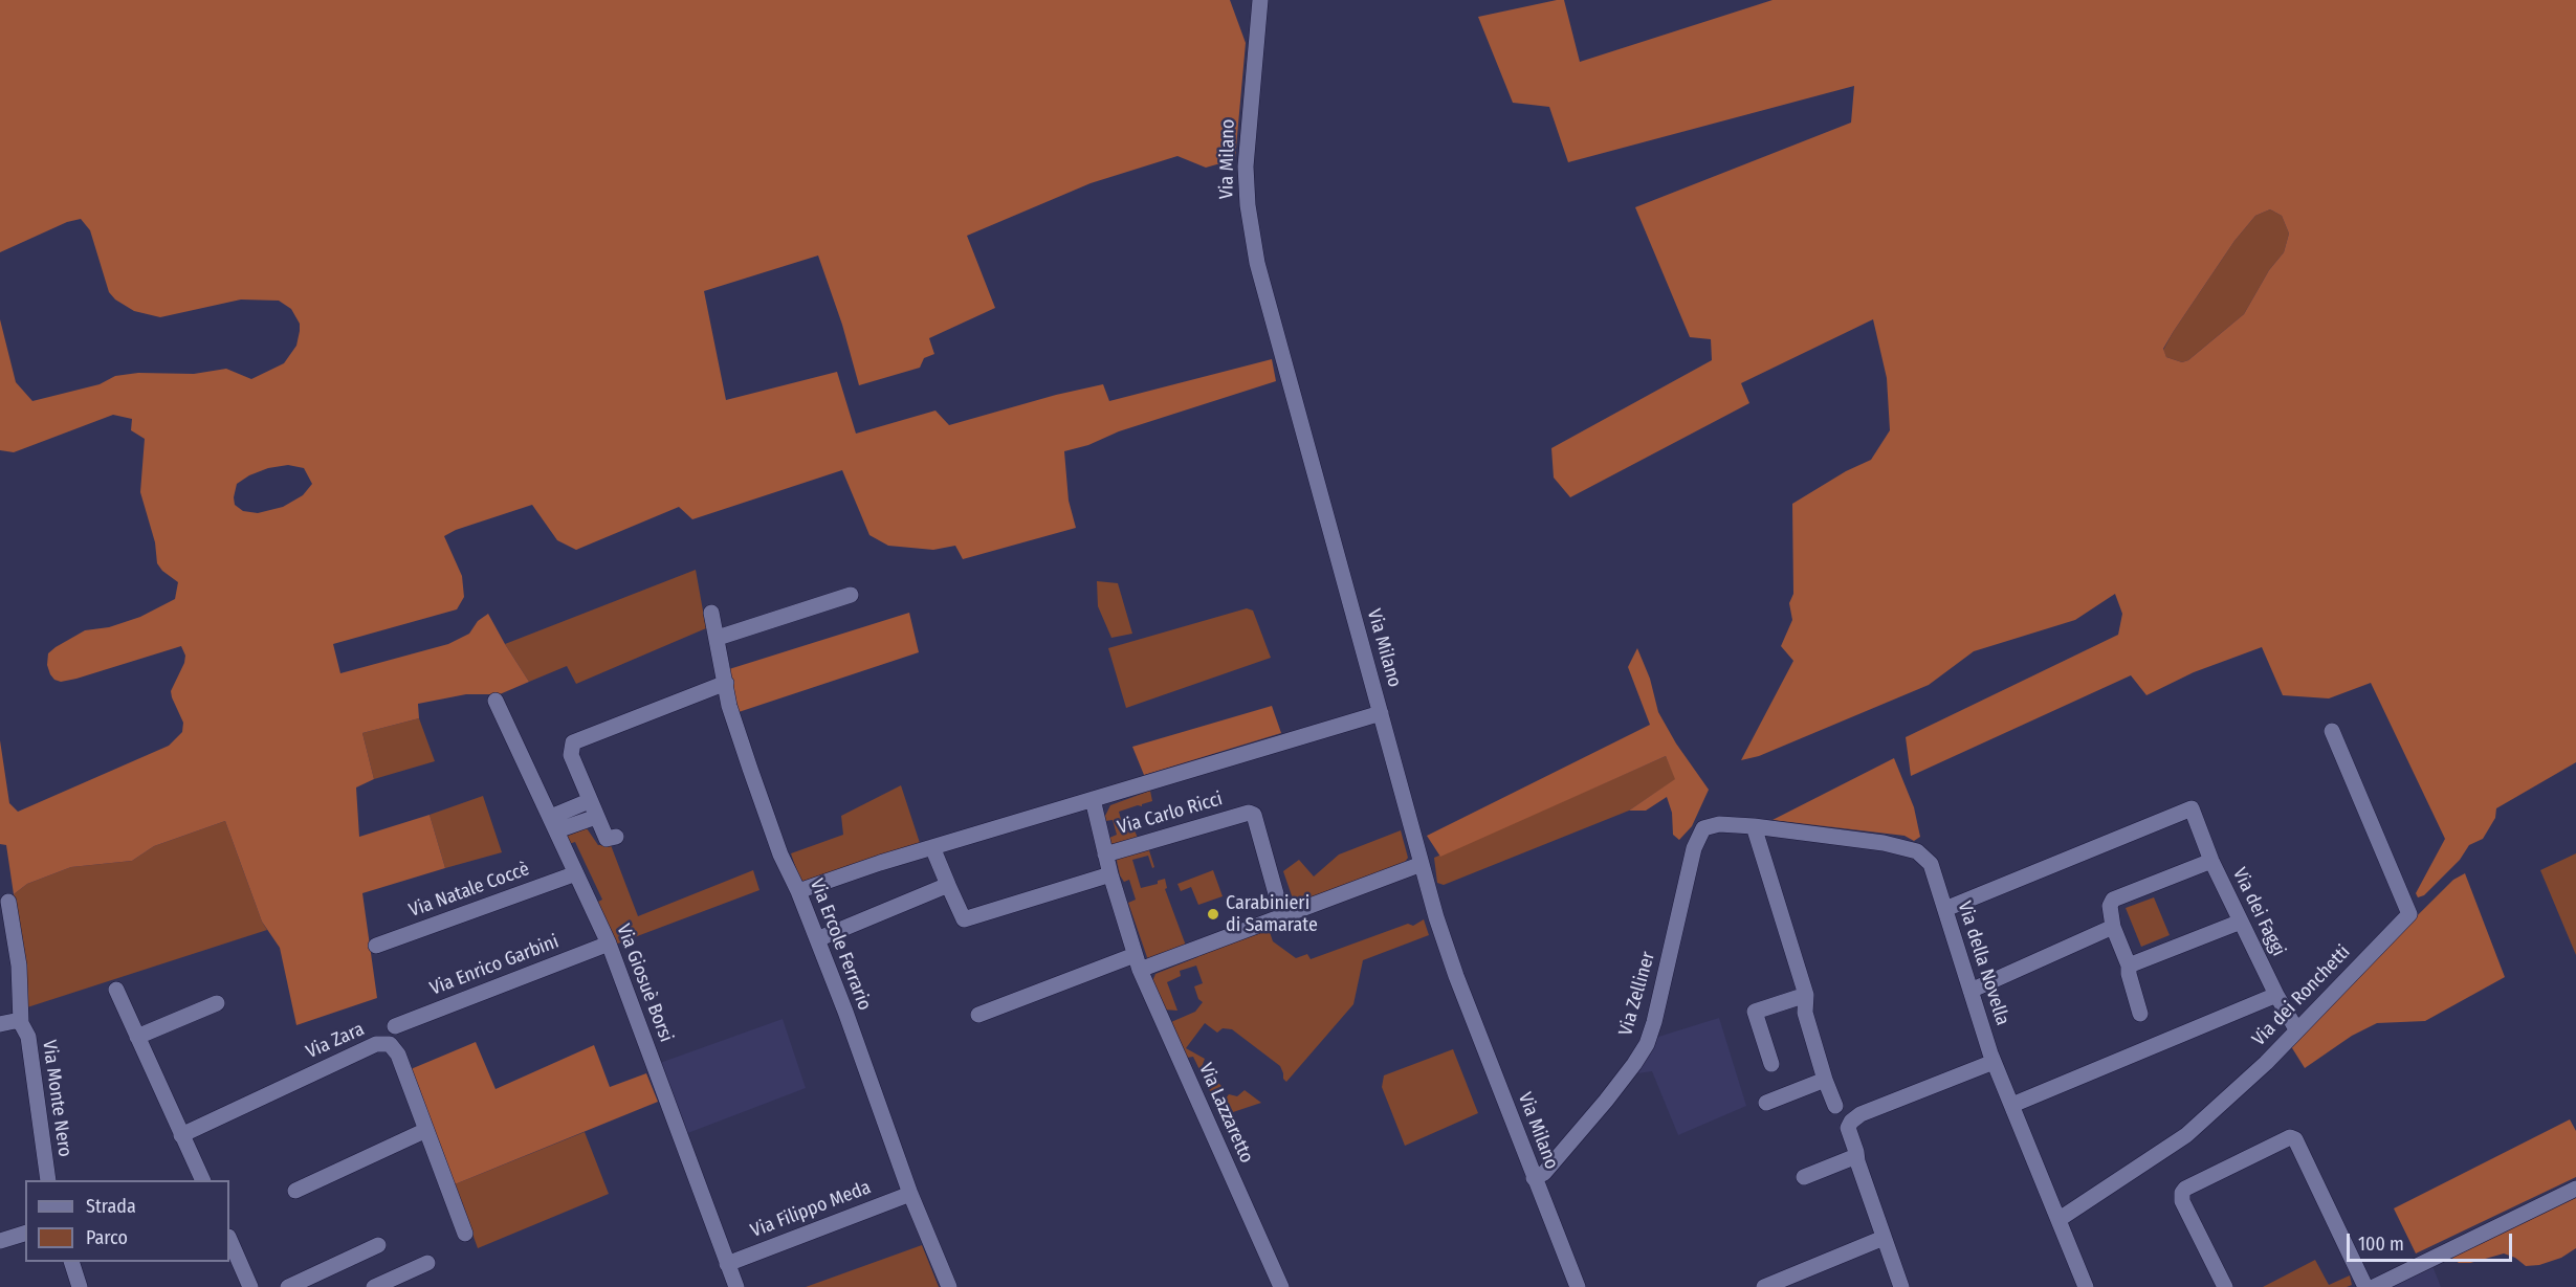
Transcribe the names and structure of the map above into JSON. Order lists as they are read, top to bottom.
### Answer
{
  "streets": {
    "street": [
      "Via Milano",
      "Via Carlo Ricci",
      "Via Natale Coccè",
      "Via dei Faggi",
      "Via Ercole Ferrario",
      "Via della Novella",
      "Via Enrico Garbini",
      "Via Giosuè Borsi",
      "Via Zelliner",
      "Via dei Ronchetti",
      "Via Zara",
      "Via Monte Nero",
      "Via Lazzaretto",
      "Via Filippo Meda"
    ]
  },
  "crossings": [
    ["Via Milano", "Via Zelliner"],
    ["Via Carlo Ricci", "Via Lazzaretto"],
    ["Via Natale Coccè", "Via Giosuè Borsi"],
    ["Via dei Faggi", "Via della Novella"],
    ["Via dei Faggi", "Via dei Ronchetti"],
    ["Via Ercole Ferrario", "Via Filippo Meda"],
    ["Via della Novella", "Via Zelliner"],
    ["Via della Novella", "Via dei Ronchetti"],
    ["Via Enrico Garbini", "Via Giosuè Borsi"],
    ["Via Giosuè Borsi", "Via Filippo Meda"]
  ],
  "places": ["Carabinieri di Samarate"],
  "legend": ["Strada", "Parco"],
  "scale_bar": "100 m"
}
